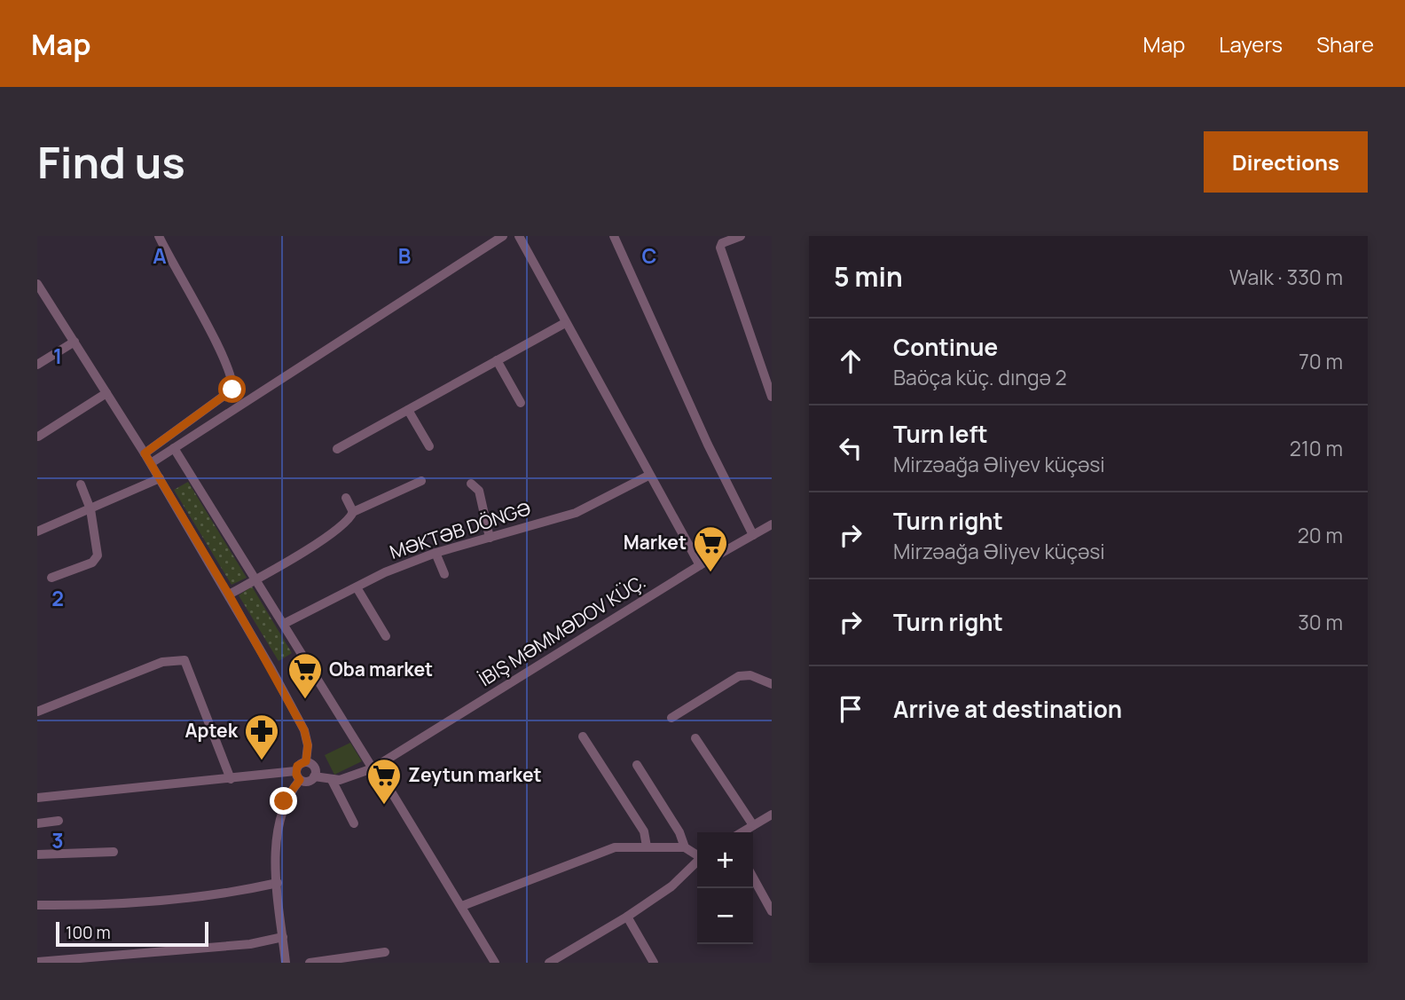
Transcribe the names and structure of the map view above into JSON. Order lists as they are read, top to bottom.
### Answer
{
  "streets": {
    "street": ["MƏKTƏB DÖNGƏ", "İBIŞ MƏMMƏDOV KÜÇ."]
  },
  "places": {
    "supermarket": ["Market", "Oba market", "Zeytun market"],
    "pharmacy": ["Aptek"]
  },
  "scale_bar": "100 m",
  "page": {
    "header": "Map",
    "nav": ["Map", "Layers", "Share"],
    "buttons": "Directions",
    "title": "Find us",
    "heading": ["5 min", "Walk · 330 m"],
    "list": [
      ["Continue", "Baöça küç. dıngə 2", "70 m"],
      ["Turn left", "Mirzəağa Əliyev küçəsi", "210 m"],
      ["Turn right", "Mirzəağa Əliyev küçəsi", "20 m"],
      ["Turn right", "30 m"],
      "Arrive at destination"
    ],
    "map_buttons": ["+", "−"],
    "scale": "100 m"
  },
  "grid": {
    "columns": ["A", "B", "C"],
    "rows": ["1", "2", "3"]
  }
}
